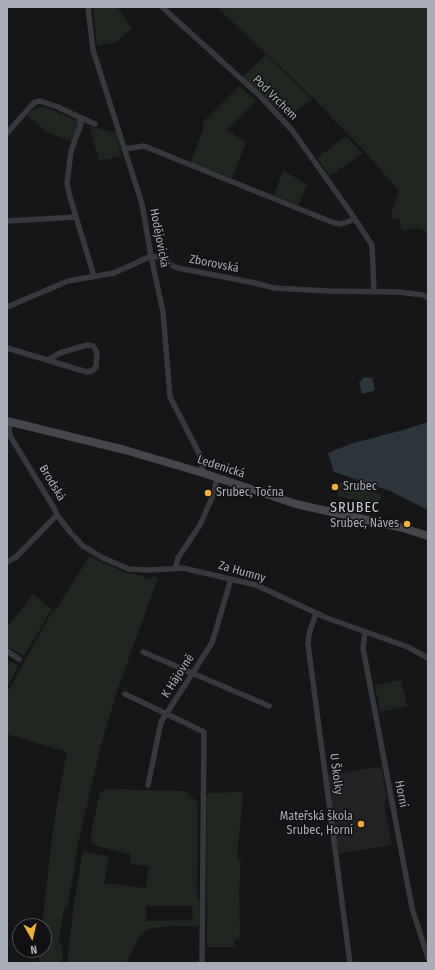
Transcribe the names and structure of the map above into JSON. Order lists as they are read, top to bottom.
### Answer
{
  "streets": {
    "main road": ["Ledenická"],
    "street": [
      "Pod Vrchem",
      "Hodějovická",
      "Zborovská",
      "Brodská",
      "Za Humny",
      "K Hájovně",
      "U Školky",
      "Horní"
    ]
  },
  "crossings": [
    ["Pod Vrchem", "Zborovská"],
    ["Hodějovická", "Zborovská"],
    ["Hodějovická", "Ledenická"],
    ["Ledenická", "Brodská"],
    ["Brodská", "Za Humny"],
    ["Za Humny", "K Hájovně"],
    ["Za Humny", "U Školky"],
    ["Za Humny", "Horní"]
  ],
  "districts": ["SRUBEC"],
  "places": [
    "Srubec",
    "Srubec, Točna",
    "Srubec, Náves",
    "Mateřská škola Srubec, Horní"
  ],
  "north": "bottom"
}
